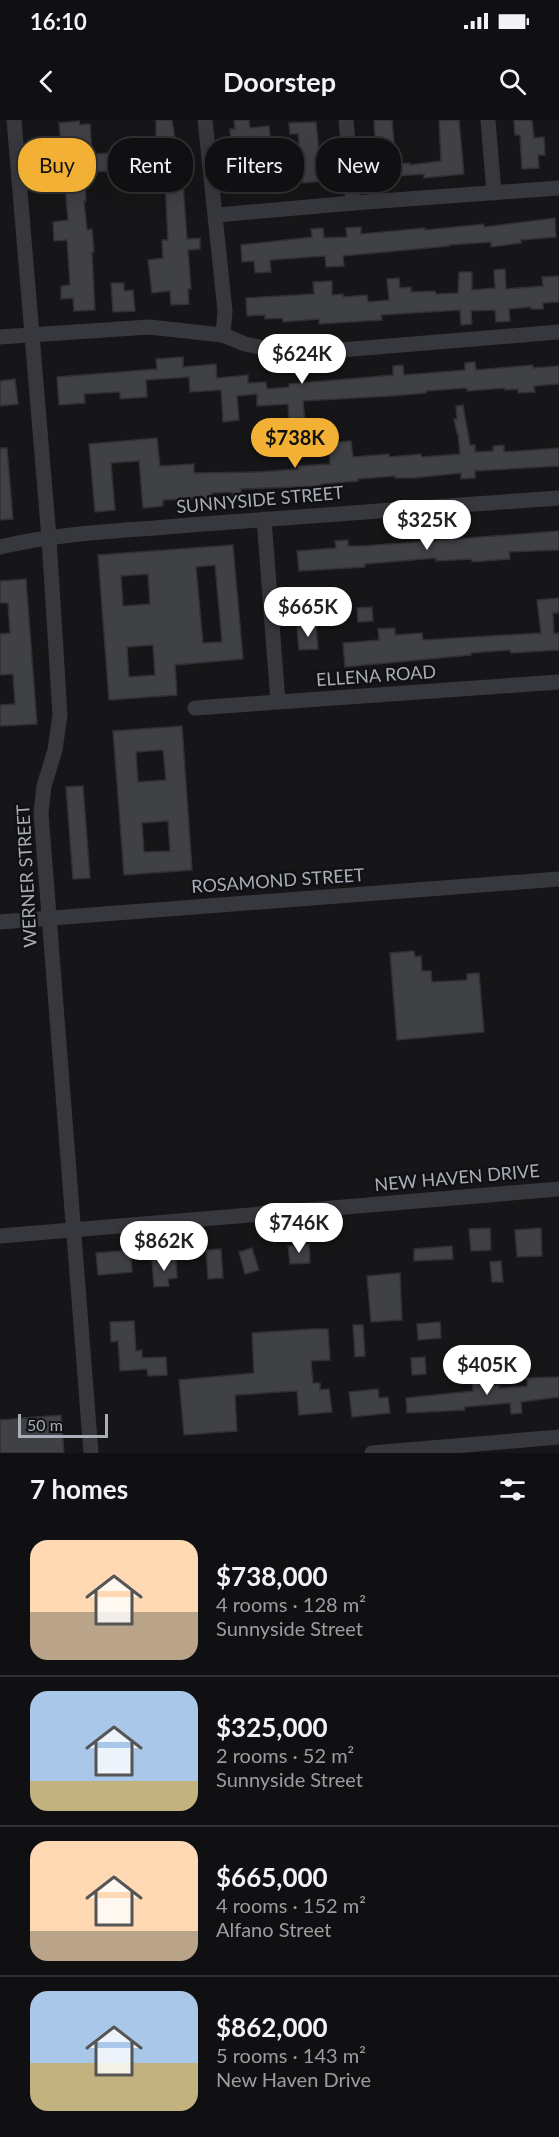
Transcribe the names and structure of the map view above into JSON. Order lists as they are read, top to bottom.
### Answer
{
  "streets": {
    "street": [
      "SUNNYSIDE STREET",
      "ELLENA ROAD",
      "WERNER STREET",
      "ROSAMOND STREET",
      "NEW HAVEN DRIVE"
    ]
  },
  "crossings": [
    ["SUNNYSIDE STREET", "WERNER STREET"],
    ["WERNER STREET", "ROSAMOND STREET"],
    ["WERNER STREET", "NEW HAVEN DRIVE"]
  ],
  "scale_bar": "50 m",
  "page": {
    "status": "16:10",
    "header": "Doorstep",
    "chip": [
      "Buy",
      "Rent",
      "Filters",
      "New"
    ],
    "price": [
      "$624K",
      "$738K",
      "$325K",
      "$665K",
      "$746K",
      "$862K",
      "$405K"
    ],
    "scale": "50 m",
    "heading": "7 homes",
    "list": [
      {
        "name": "$738,000",
        "note": "4 rooms · 128 m² · Sunnyside Street"
      },
      {
        "name": "$325,000",
        "note": "2 rooms · 52 m² · Sunnyside Street"
      },
      {
        "name": "$665,000",
        "note": "4 rooms · 152 m² · Alfano Street"
      },
      {
        "name": "$862,000",
        "note": "5 rooms · 143 m² · New Haven Drive"
      }
    ]
  }
}
